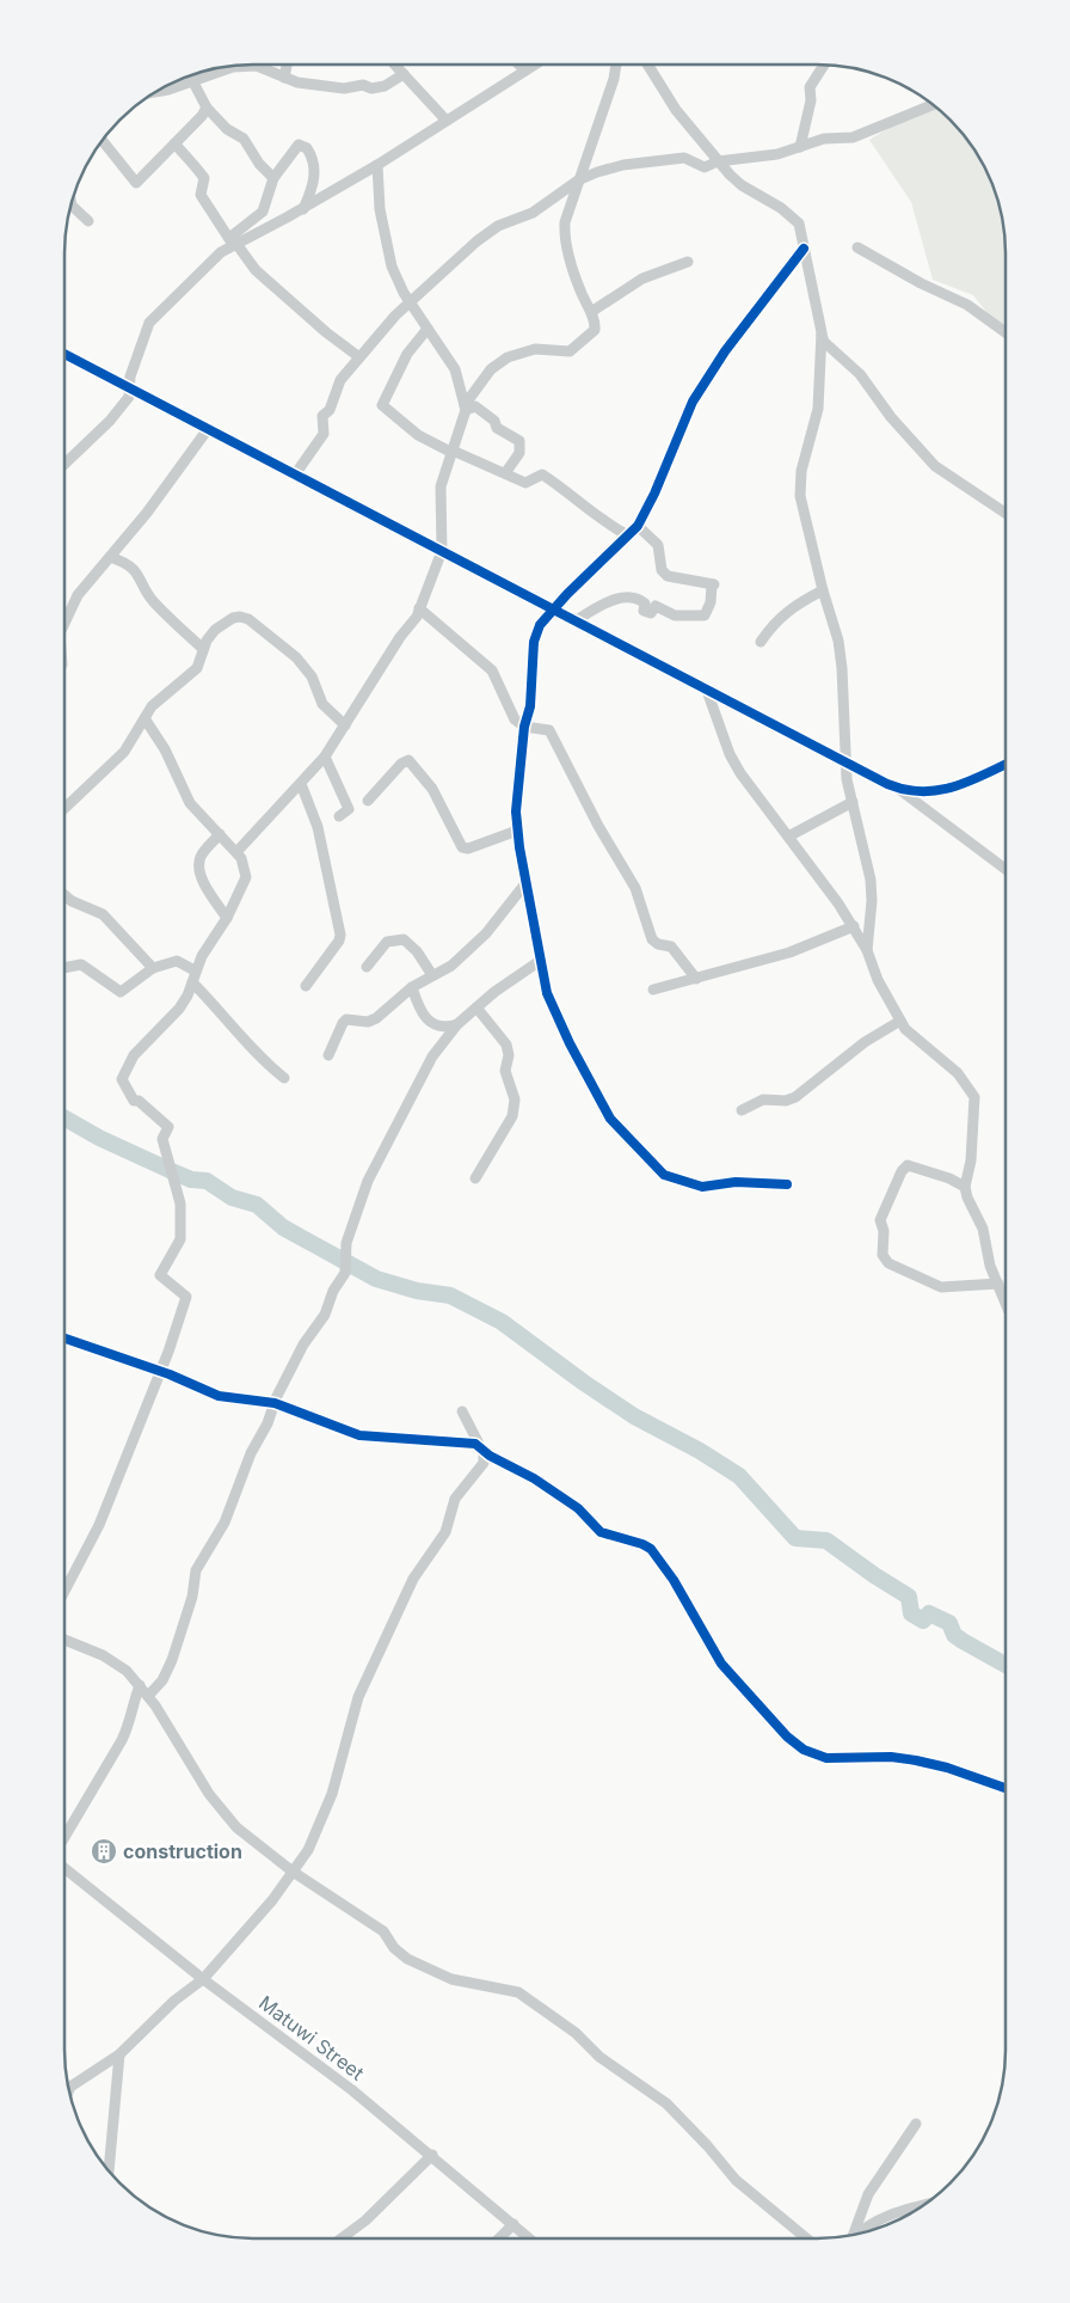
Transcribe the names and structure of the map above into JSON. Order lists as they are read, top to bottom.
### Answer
{
  "streets": {
    "street": ["Matuwi Street"]
  },
  "places": {
    "building": ["construction"]
  }
}
